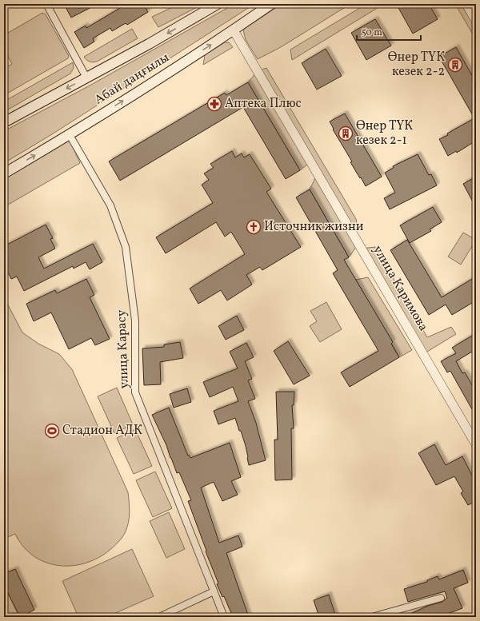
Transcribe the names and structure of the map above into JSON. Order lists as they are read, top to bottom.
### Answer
{
  "streets": {
    "main road": ["Абай даңғылы"],
    "street": ["улица Каримова", "улица Карасу"]
  },
  "crossings": [
    ["Абай даңғылы", "улица Каримова"],
    ["Абай даңғылы", "улица Карасу"]
  ],
  "places": {
    "building": ["Өнер ТҮК кезек 2-2", "Өнер ТҮК кезек 2-1"],
    "pharmacy": ["Аптека Плюс"],
    "church": ["Источник жизни"],
    "sports": ["Стадион АДК"]
  },
  "scale_bar": "50 m"
}
